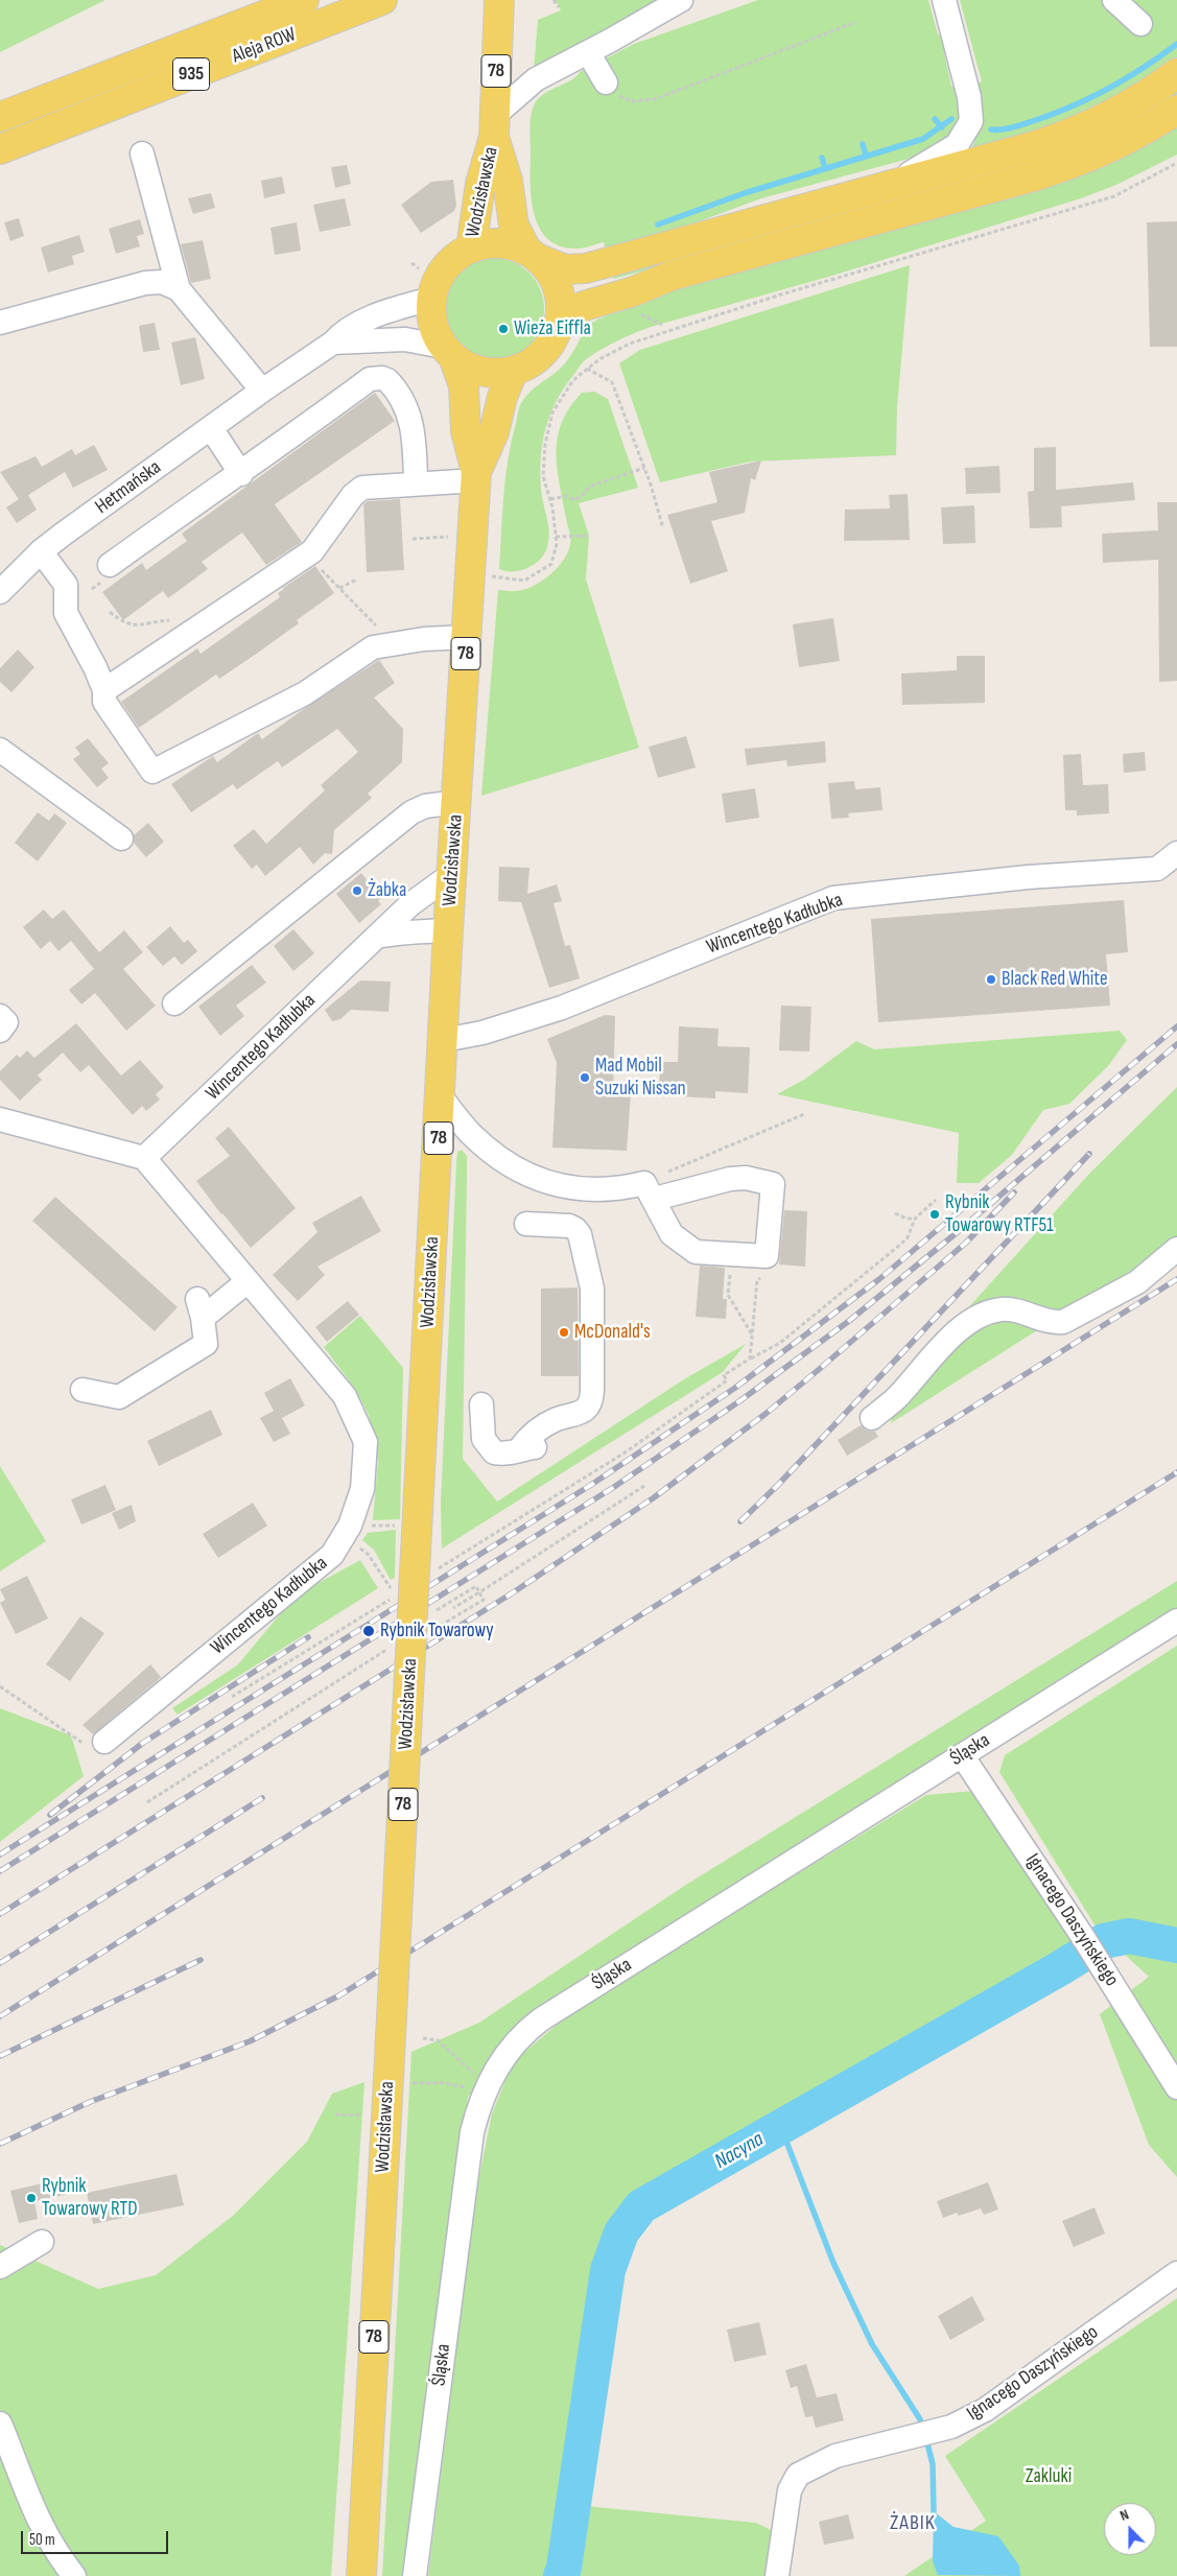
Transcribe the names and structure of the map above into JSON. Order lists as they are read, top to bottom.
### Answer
{
  "streets": {
    "main road": [
      "Aleja ROW",
      "78",
      "935",
      "Wodzisławska"
    ],
    "street": [
      "Hetmańska",
      "Wincentego Kadłubka",
      "Śląska",
      "Ignacego Daszyńskiego"
    ]
  },
  "crossings": [
    ["78", "Wodzisławska"],
    ["78", "Hetmańska"],
    ["Wodzisławska", "Hetmańska"],
    ["Wodzisławska", "Wincentego Kadłubka"],
    ["Śląska", "Ignacego Daszyńskiego"]
  ],
  "districts": ["ŻABIK"],
  "water": ["Nacyna"],
  "parks": ["Zakluki"],
  "places": [
    "Wieża Eiffla",
    "Żabka",
    "Black Red White",
    "Mad Mobil Suzuki Nissan",
    "Rybnik Towarowy RTF51",
    "McDonald's",
    "Rybnik Towarowy",
    "Rybnik Towarowy RTD"
  ],
  "scale_bar": "50 m",
  "north": "top"
}
